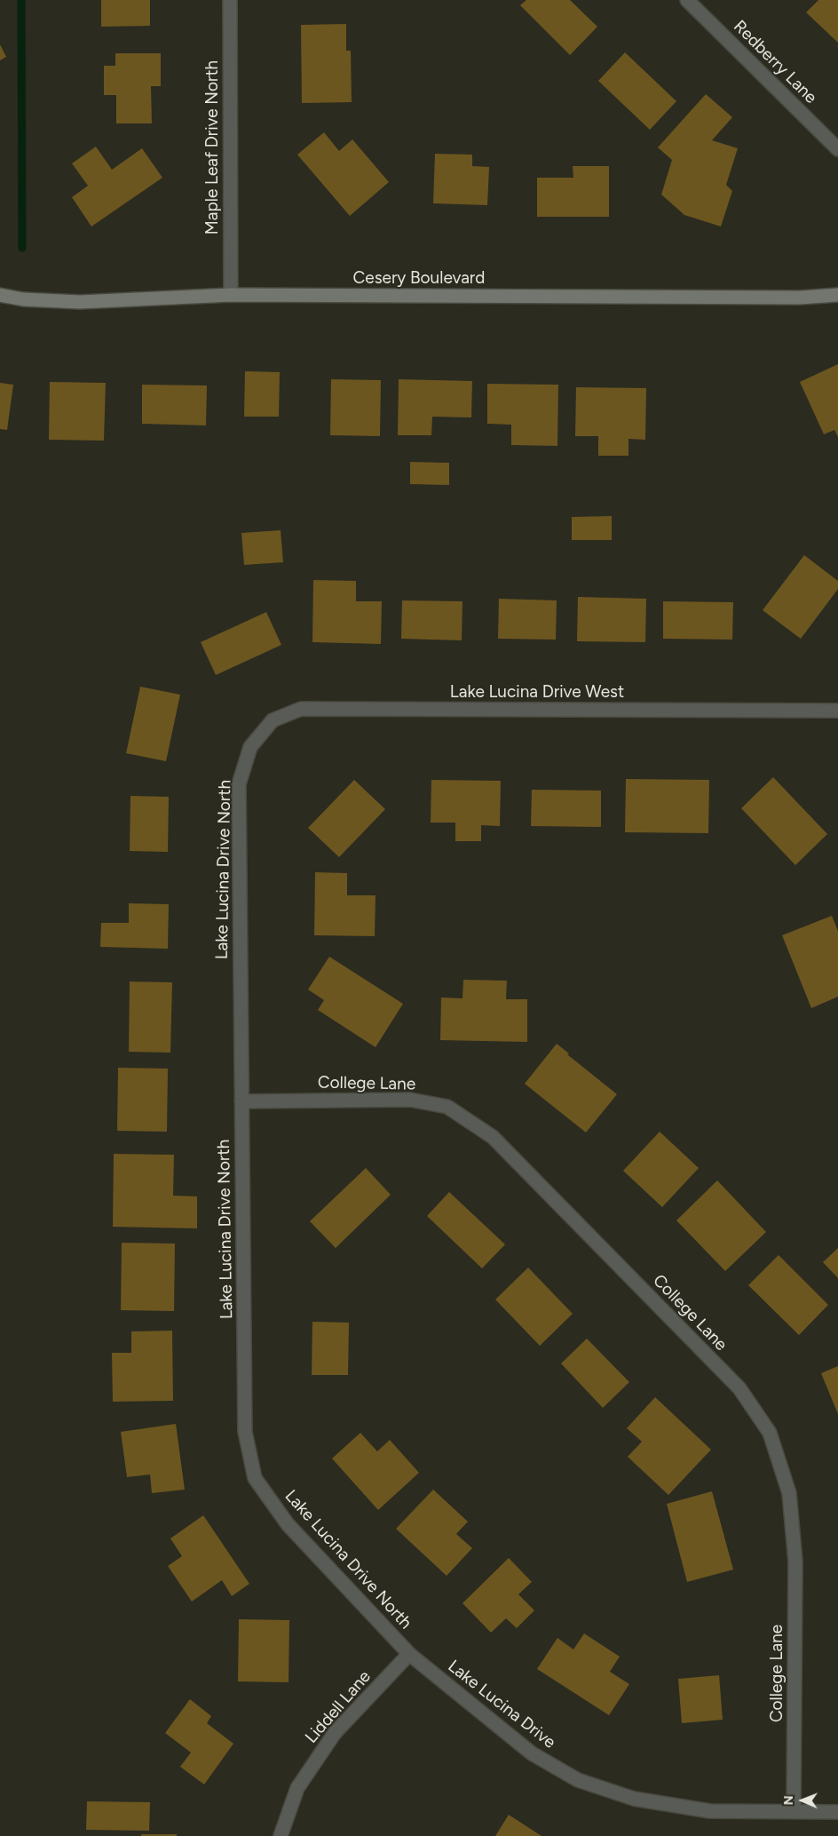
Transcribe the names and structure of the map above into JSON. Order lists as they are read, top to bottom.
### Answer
{
  "streets": {
    "main road": ["Cesery Boulevard"],
    "street": [
      "Redberry Lane",
      "Maple Leaf Drive North",
      "Lake Lucina Drive West",
      "Lake Lucina Drive North",
      "College Lane",
      "Lake Lucina Drive",
      "Liddell Lane"
    ]
  },
  "crossings": [
    ["Maple Leaf Drive North", "Cesery Boulevard"],
    ["Lake Lucina Drive West", "Lake Lucina Drive North"],
    ["Lake Lucina Drive North", "College Lane"],
    ["Lake Lucina Drive North", "Lake Lucina Drive"],
    ["Lake Lucina Drive North", "Liddell Lane"],
    ["College Lane", "Lake Lucina Drive"],
    ["Lake Lucina Drive", "Liddell Lane"]
  ],
  "north": "left"
}
